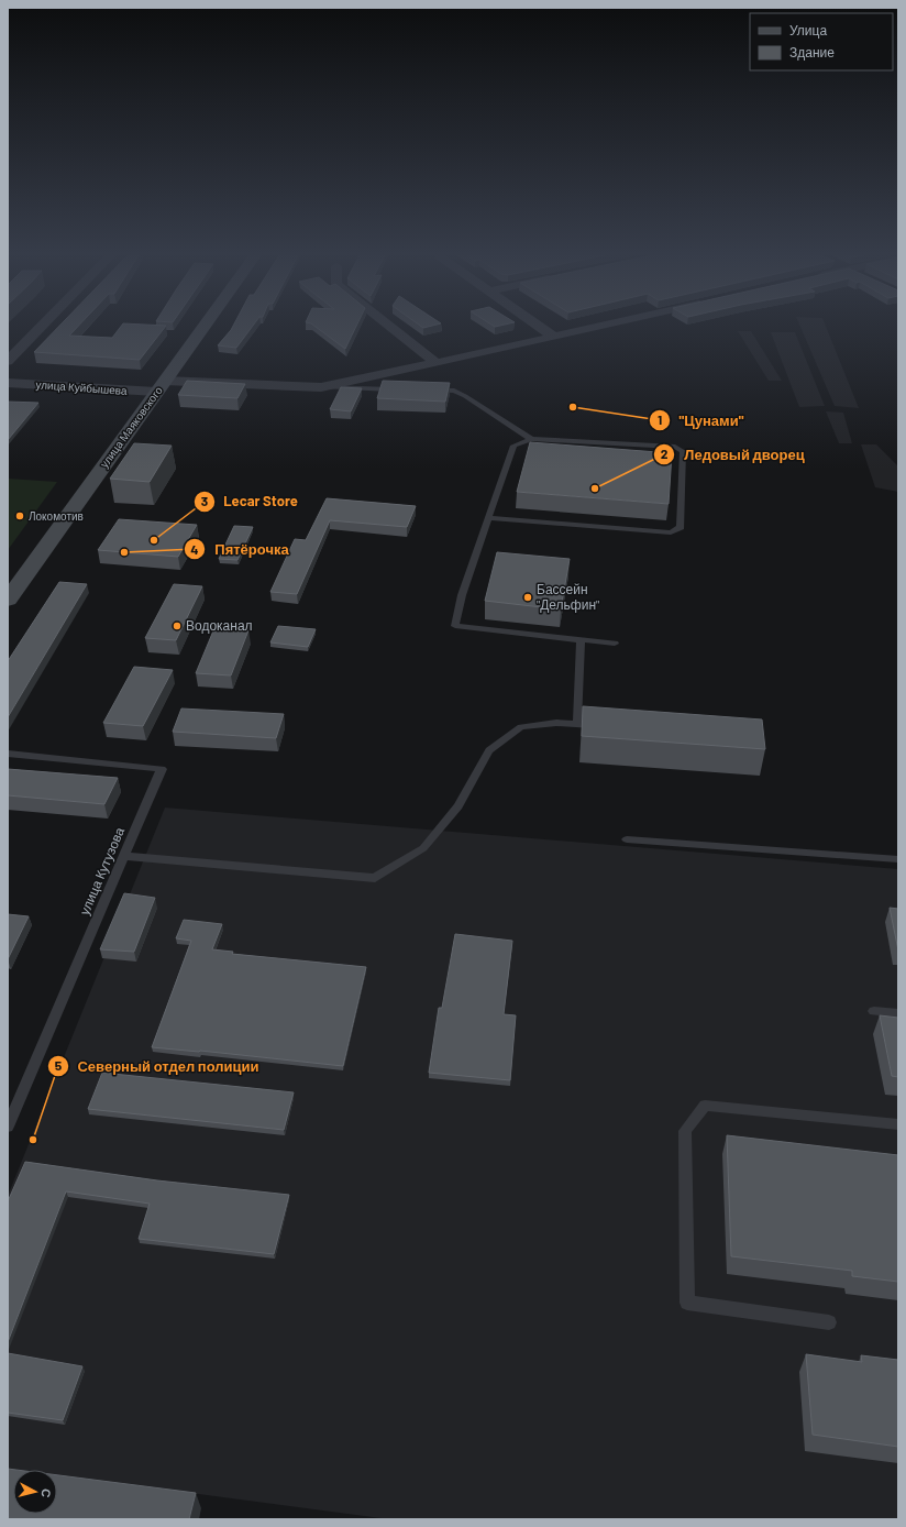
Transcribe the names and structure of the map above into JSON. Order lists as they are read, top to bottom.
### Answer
{
  "streets": {
    "main road": ["улица Маяковского"],
    "street": ["улица Куйбышева"],
    "lane": ["улица Кутузова"]
  },
  "crossings": [
    ["улица Куйбышева", "улица Маяковского"]
  ],
  "places": [
    "\"Цунами\"",
    "Ледовый дворец",
    "Локомотив",
    "Lecar Store",
    "Пятёрочка",
    "Бассейн \"Дельфин\"",
    "Водоканал",
    "Северный отдел полиции"
  ],
  "legend": ["Улица", "Здание"],
  "north": "right"
}
